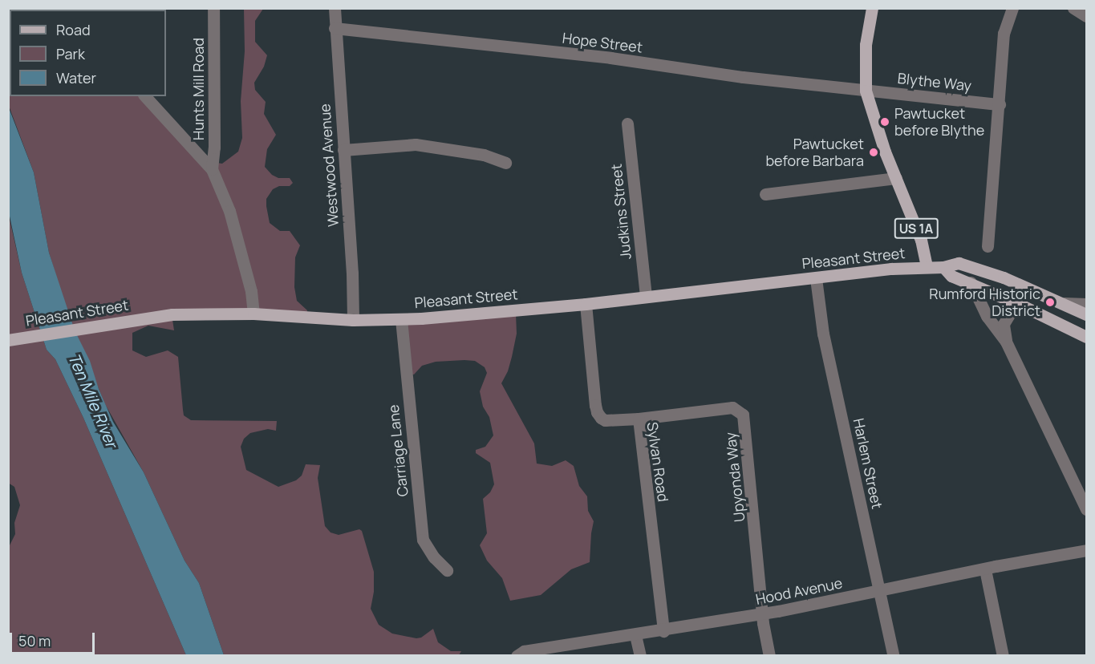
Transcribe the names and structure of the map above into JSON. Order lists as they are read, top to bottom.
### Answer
{
  "streets": {
    "main road": ["US 1A", "Pleasant Street"],
    "street": [
      "Hope Street",
      "Blythe Way",
      "Hunts Mill Road",
      "Westwood Avenue",
      "Judkins Street",
      "Carriage Lane",
      "Sylvan Road",
      "Harlem Street",
      "Upyonda Way",
      "Hood Avenue"
    ]
  },
  "crossings": [
    ["Hope Street", "Blythe Way"],
    ["Hope Street", "Westwood Avenue"],
    ["Hope Street", "US 1A"],
    ["Blythe Way", "US 1A"],
    ["Hunts Mill Road", "Pleasant Street"],
    ["Westwood Avenue", "Pleasant Street"],
    ["Judkins Street", "Pleasant Street"],
    ["US 1A", "Pleasant Street"],
    ["Pleasant Street", "Carriage Lane"],
    ["Pleasant Street", "Sylvan Road"],
    ["Pleasant Street", "Harlem Street"],
    ["Sylvan Road", "Upyonda Way"],
    ["Sylvan Road", "Hood Avenue"],
    ["Harlem Street", "Hood Avenue"],
    ["Upyonda Way", "Hood Avenue"]
  ],
  "water": ["Ten Mile River"],
  "places": ["Pawtucket before Blythe", "Pawtucket before Barbara", "Rumford Historic District"],
  "legend": ["Road", "Park", "Water"],
  "scale_bar": "50 m"
}
